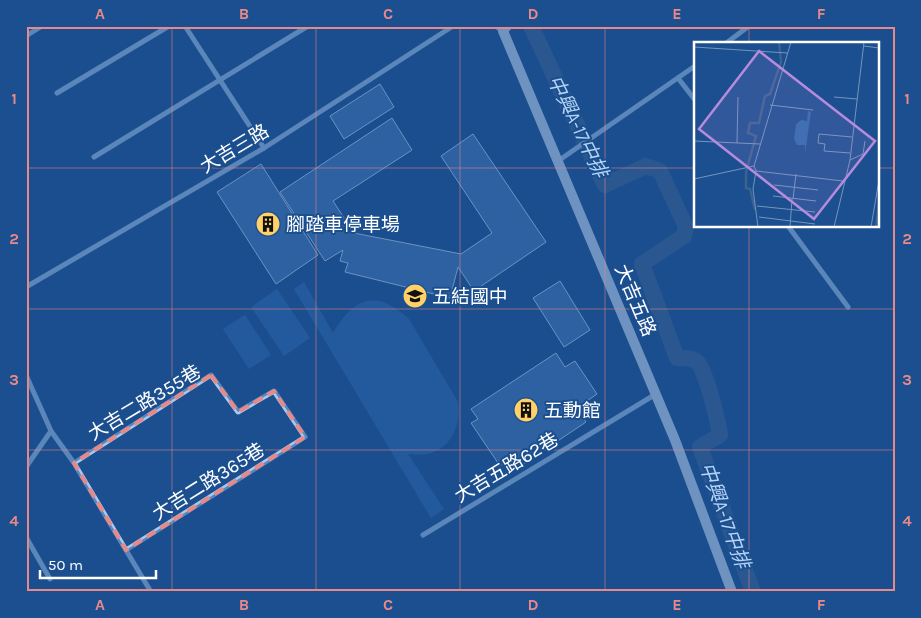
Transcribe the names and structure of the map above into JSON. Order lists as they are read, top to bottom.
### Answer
{
  "streets": {
    "street": [
      "大吉三路",
      "大吉五路",
      "大吉二路355巷",
      "大吉五路62巷",
      "大吉二路365巷"
    ]
  },
  "crossings": [
    ["大吉五路", "大吉五路62巷"],
    ["大吉二路355巷", "大吉二路365巷"]
  ],
  "water": ["中興A-17中排"],
  "places": {
    "building": ["腳踏車停車場", "五動館"],
    "school or university": ["五結國中"]
  },
  "scale_bar": "50 m",
  "grid": {
    "columns": [
      "A",
      "B",
      "C",
      "D",
      "E",
      "F"
    ],
    "rows": [
      "1",
      "2",
      "3",
      "4"
    ]
  }
}
